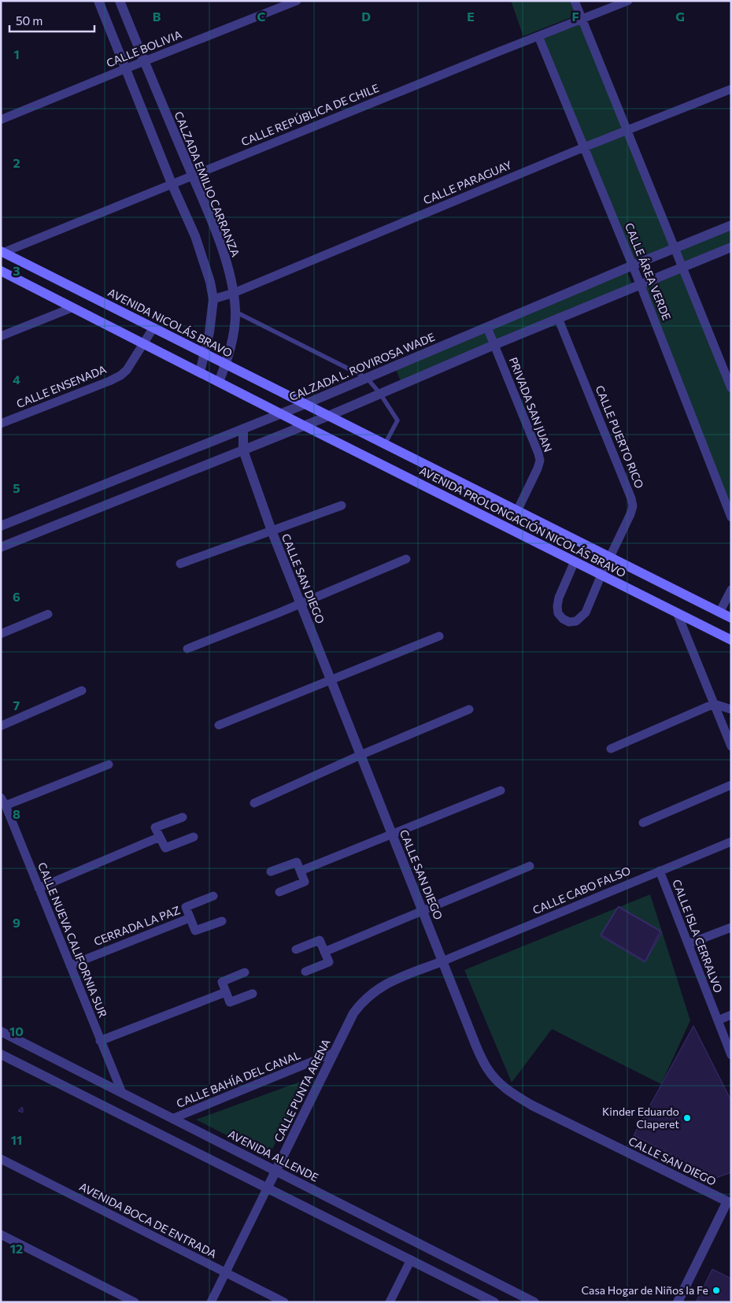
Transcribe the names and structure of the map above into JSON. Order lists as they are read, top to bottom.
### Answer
{
  "streets": {
    "main road": ["AVENIDA NICOLÁS BRAVO", "AVENIDA PROLONGACIÓN NICOLÁS BRAVO"],
    "street": [
      "CALLE BOLIVIA",
      "CALLE REPÚBLICA DE CHILE",
      "CALLE PARAGUAY",
      "CALZADA EMILIO CARRANZA",
      "CALLE ÁREA VERDE",
      "CALZADA L. ROVIROSA WADE",
      "CALLE ENSENADA",
      "PRIVADA SAN JUAN",
      "CALLE PUERTO RICO",
      "CALLE SAN DIEGO",
      "CALLE CABO FALSO",
      "CERRADA LA PAZ",
      "CALLE ISLA CERRALVO",
      "CALLE NUEVA CALIFORNIA SUR",
      "CALLE BAHÍA DEL CANAL",
      "CALLE PUNTA ARENA",
      "AVENIDA ALLENDE",
      "AVENIDA BOCA DE ENTRADA"
    ]
  },
  "crossings": [
    ["CALLE BOLIVIA", "CALZADA EMILIO CARRANZA"],
    ["CALLE REPÚBLICA DE CHILE", "CALZADA EMILIO CARRANZA"],
    ["CALLE REPÚBLICA DE CHILE", "CALLE ÁREA VERDE"],
    ["CALLE REPÚBLICA DE CHILE", "AVENIDA NICOLÁS BRAVO"],
    ["CALLE PARAGUAY", "CALZADA EMILIO CARRANZA"],
    ["CALLE PARAGUAY", "CALLE ÁREA VERDE"],
    ["CALZADA EMILIO CARRANZA", "AVENIDA NICOLÁS BRAVO"],
    ["CALLE ÁREA VERDE", "CALZADA L. ROVIROSA WADE"],
    ["AVENIDA NICOLÁS BRAVO", "CALZADA L. ROVIROSA WADE"],
    ["AVENIDA NICOLÁS BRAVO", "CALLE ENSENADA"],
    ["AVENIDA NICOLÁS BRAVO", "AVENIDA PROLONGACIÓN NICOLÁS BRAVO"],
    ["CALZADA L. ROVIROSA WADE", "PRIVADA SAN JUAN"],
    ["CALZADA L. ROVIROSA WADE", "CALLE SAN DIEGO"],
    ["PRIVADA SAN JUAN", "AVENIDA PROLONGACIÓN NICOLÁS BRAVO"],
    ["CALLE PUERTO RICO", "AVENIDA PROLONGACIÓN NICOLÁS BRAVO"],
    ["CALLE SAN DIEGO", "CALLE CABO FALSO"],
    ["CALLE SAN DIEGO", "CALLE PUNTA ARENA"],
    ["CALLE CABO FALSO", "CALLE ISLA CERRALVO"],
    ["CALLE CABO FALSO", "CALLE PUNTA ARENA"],
    ["CERRADA LA PAZ", "CALLE NUEVA CALIFORNIA SUR"],
    ["CALLE NUEVA CALIFORNIA SUR", "AVENIDA ALLENDE"],
    ["CALLE BAHÍA DEL CANAL", "CALLE PUNTA ARENA"],
    ["CALLE BAHÍA DEL CANAL", "AVENIDA ALLENDE"],
    ["CALLE PUNTA ARENA", "AVENIDA ALLENDE"],
    ["CALLE PUNTA ARENA", "AVENIDA BOCA DE ENTRADA"]
  ],
  "places": ["Kinder Eduardo Claperet", "Casa Hogar de Niños la Fe"],
  "scale_bar": "50 m",
  "grid": {
    "columns": [
      "B",
      "C",
      "D",
      "E",
      "F",
      "G"
    ],
    "rows": [
      "1",
      "2",
      "3",
      "4",
      "5",
      "6",
      "7",
      "8",
      "9",
      "10",
      "11",
      "12"
    ]
  }
}
